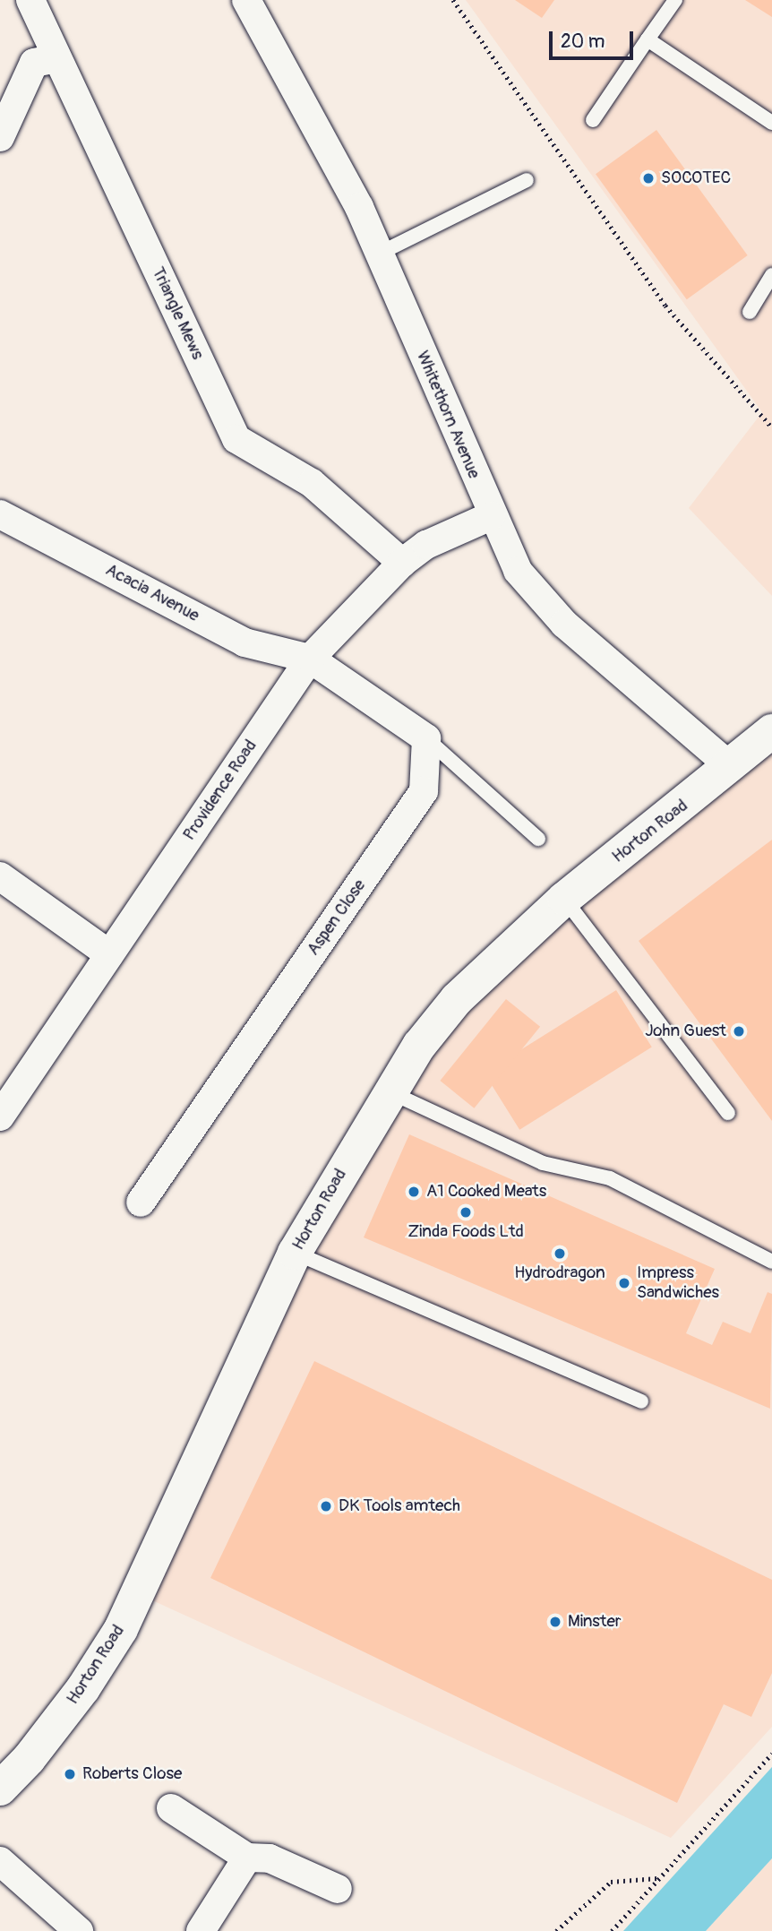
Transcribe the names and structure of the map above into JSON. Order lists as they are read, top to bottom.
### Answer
{
  "streets": {
    "street": [
      "Triangle Mews",
      "Whitethorn Avenue",
      "Acacia Avenue",
      "Providence Road",
      "Horton Road",
      "Aspen Close"
    ]
  },
  "crossings": [
    ["Triangle Mews", "Providence Road"],
    ["Whitethorn Avenue", "Providence Road"],
    ["Whitethorn Avenue", "Horton Road"],
    ["Acacia Avenue", "Providence Road"]
  ],
  "places": [
    "SOCOTEC",
    "John Guest",
    "A1 Cooked Meats",
    "Zinda Foods Ltd",
    "Hydrodragon",
    "Impress Sandwiches",
    "DK Tools amtech",
    "Minster",
    "Roberts Close"
  ],
  "scale_bar": "20 m"
}
